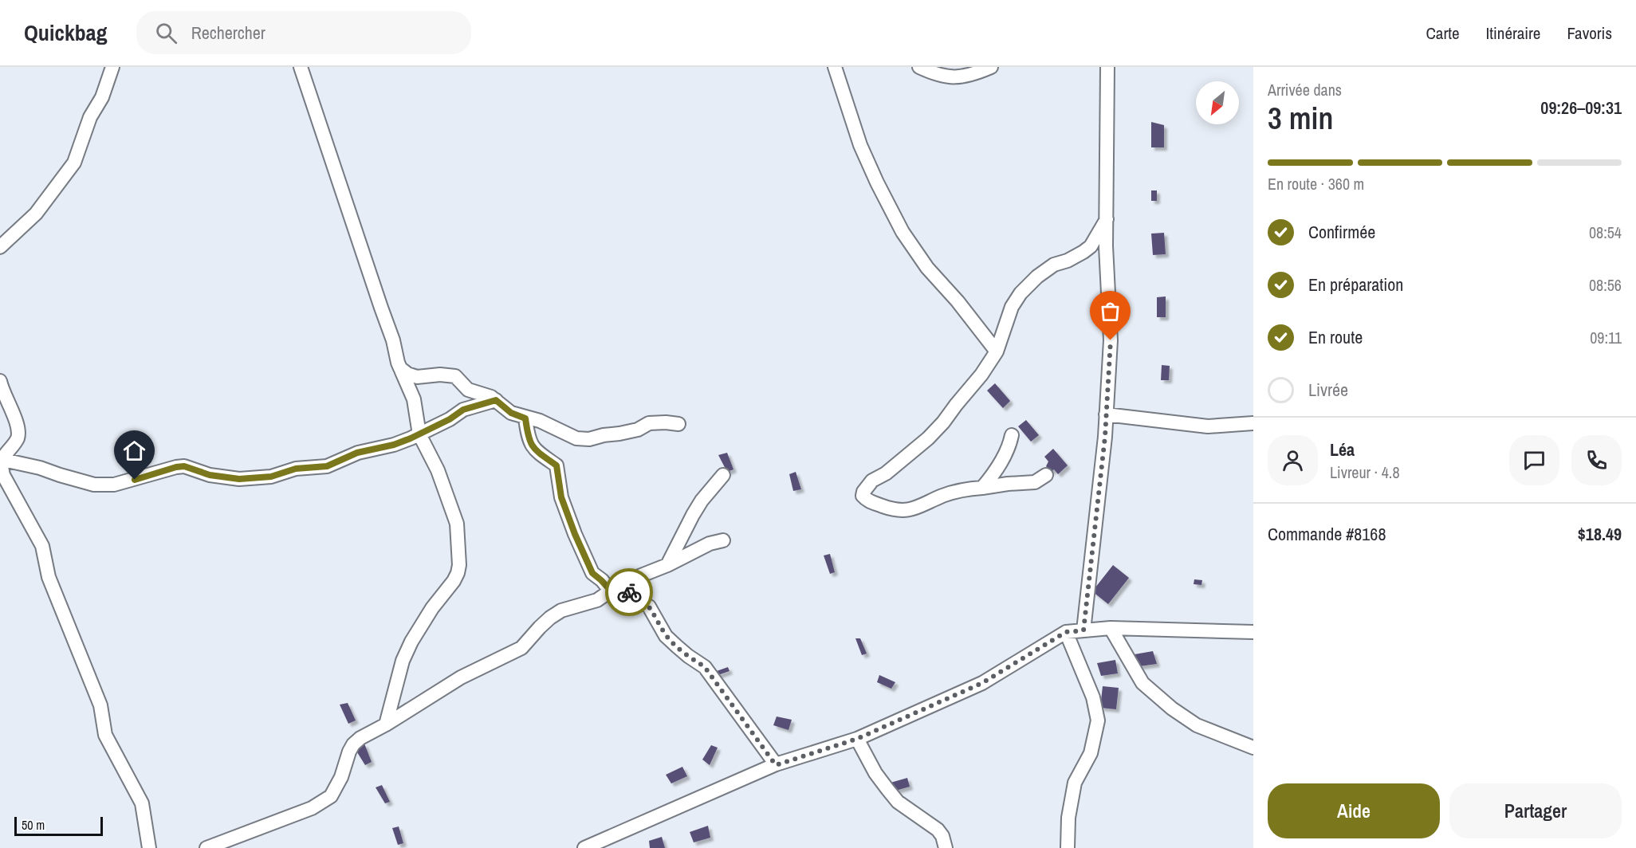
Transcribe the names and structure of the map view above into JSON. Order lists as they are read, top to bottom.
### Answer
{
  "scale_bar": "50 m",
  "north": "bottom left",
  "page": {
    "header": "Quickbag",
    "search": "Rechercher",
    "nav": ["Carte", "Itinéraire", "Favoris"],
    "heading": ["3 min", "Arrivée dans", "09:26–09:31"],
    "panel": [
      "Léa",
      "Livreur · 4.8",
      "Commande #8168",
      "$18.49"
    ],
    "bar": "En route · 360 m",
    "list": [
      ["Confirmée", "08:54"],
      ["En préparation", "08:56"],
      ["En route", "09:11"],
      "Livrée"
    ],
    "buttons": ["Aide", "Partager"],
    "scale": "50 m"
  }
}
